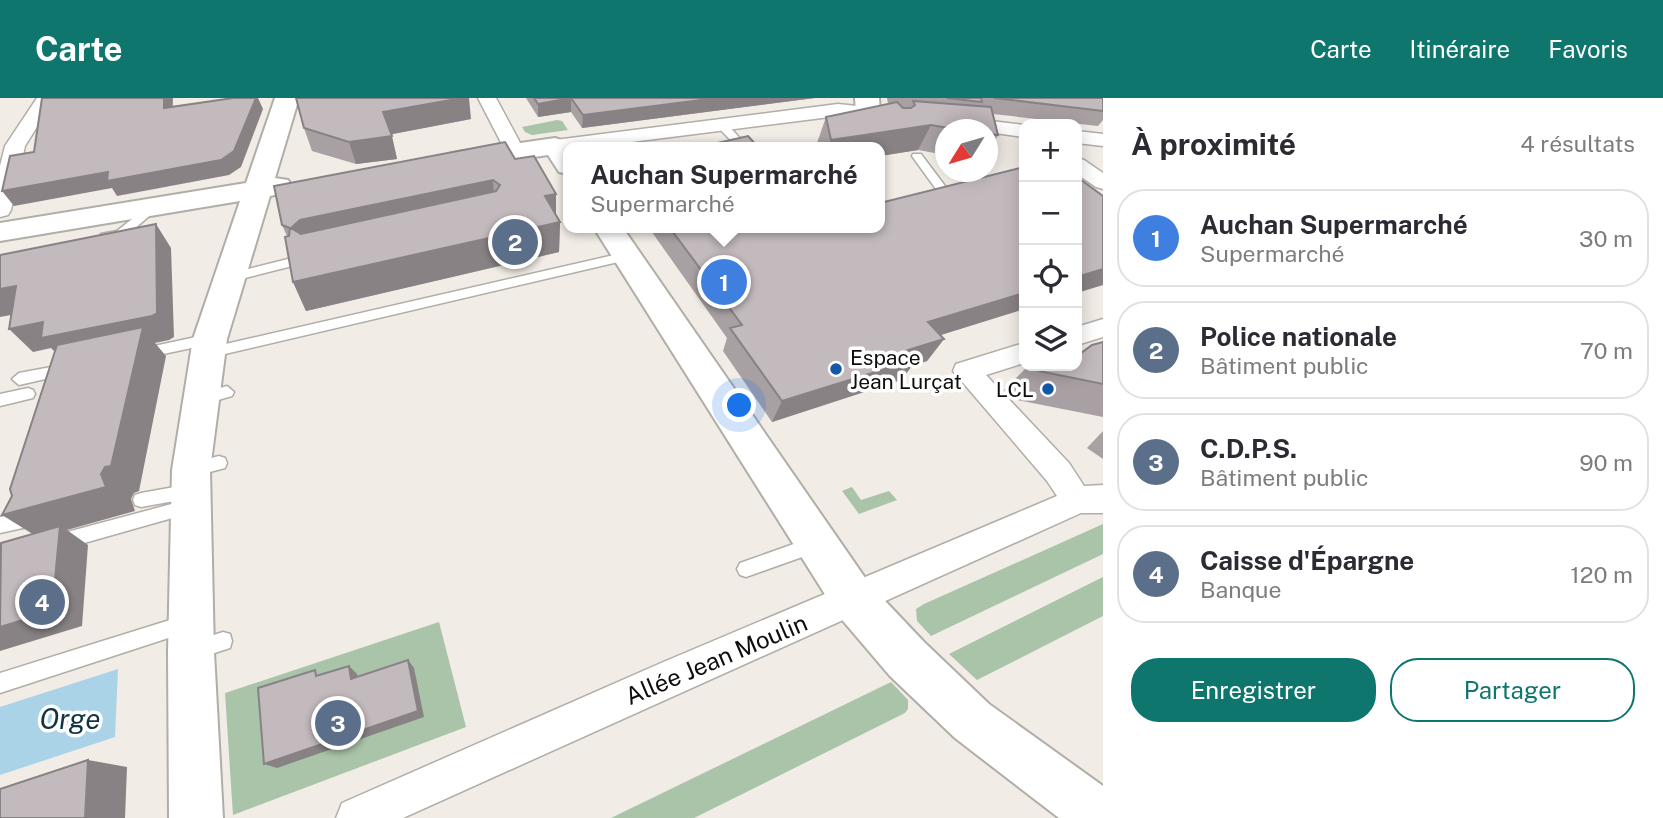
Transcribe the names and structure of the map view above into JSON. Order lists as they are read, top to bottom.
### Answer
{
  "streets": {
    "street": ["Allée Jean Moulin"]
  },
  "water": ["Orge"],
  "places": ["Espace Jean Lurçat", "LCL"],
  "north": "bottom left",
  "page": {
    "header": "Carte",
    "nav": ["Carte", "Itinéraire", "Favoris"],
    "heading": ["À proximité", "4 résultats"],
    "map_buttons": ["+", "−"],
    "popup": ["Auchan Supermarché", "Supermarché"],
    "list": [
      {
        "mark": "1",
        "name": "Auchan Supermarché",
        "note": "Supermarché",
        "value": "30 m"
      },
      {
        "mark": "2",
        "name": "Police nationale",
        "note": "Bâtiment public",
        "value": "70 m"
      },
      {
        "mark": "3",
        "name": "C.D.P.S.",
        "note": "Bâtiment public",
        "value": "90 m"
      },
      {
        "mark": "4",
        "name": "Caisse d'Épargne",
        "note": "Banque",
        "value": "120 m"
      }
    ],
    "pins": [
      "2",
      "1",
      "4",
      "3"
    ],
    "buttons": ["Enregistrer", "Partager"]
  }
}
